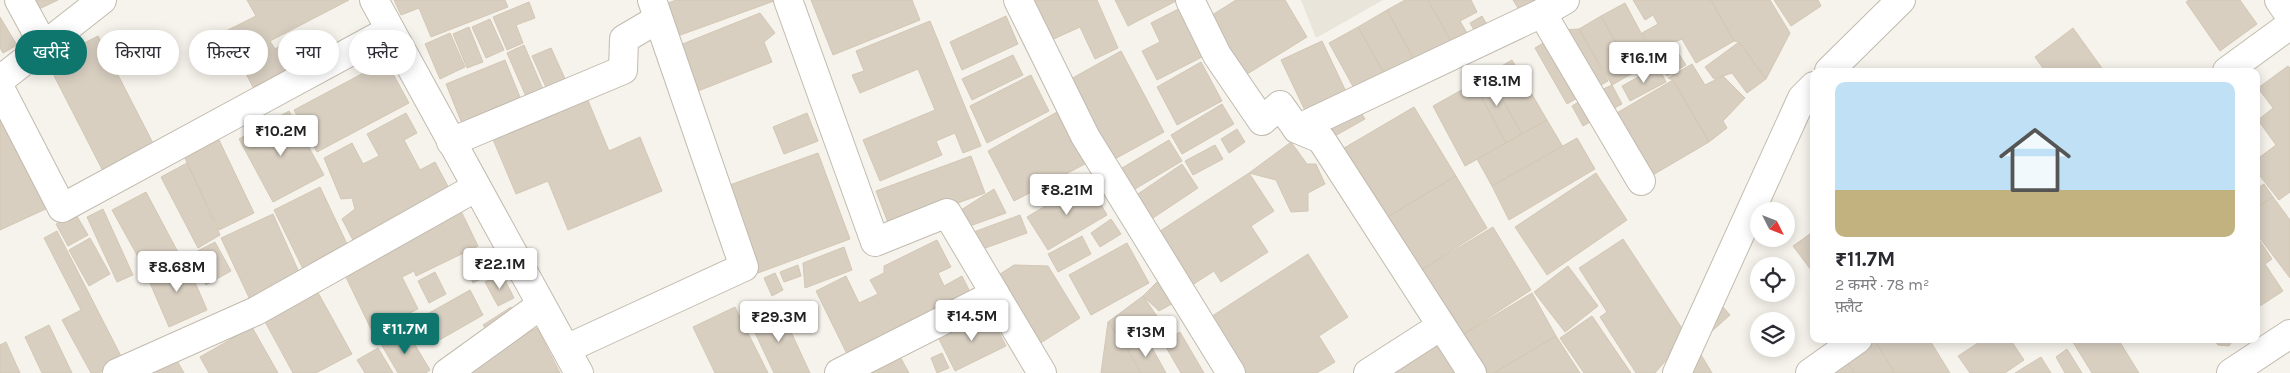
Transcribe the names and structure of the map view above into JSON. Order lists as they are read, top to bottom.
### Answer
{
  "north": "bottom right",
  "page": {
    "chip": [
      "खरीदें",
      "किराया",
      "फ़िल्टर",
      "नया",
      "फ़्लैट"
    ],
    "price": [
      "₹16.1M",
      "₹18.1M",
      "₹10.2M",
      "₹8.21M",
      "₹22.1M",
      "₹8.68M",
      "₹14.5M",
      "₹29.3M",
      "₹11.7M",
      "₹13M"
    ],
    "list": [
      {
        "name": "₹11.7M",
        "note": "2 कमरे · 78 m² · फ़्लैट"
      }
    ]
  }
}
